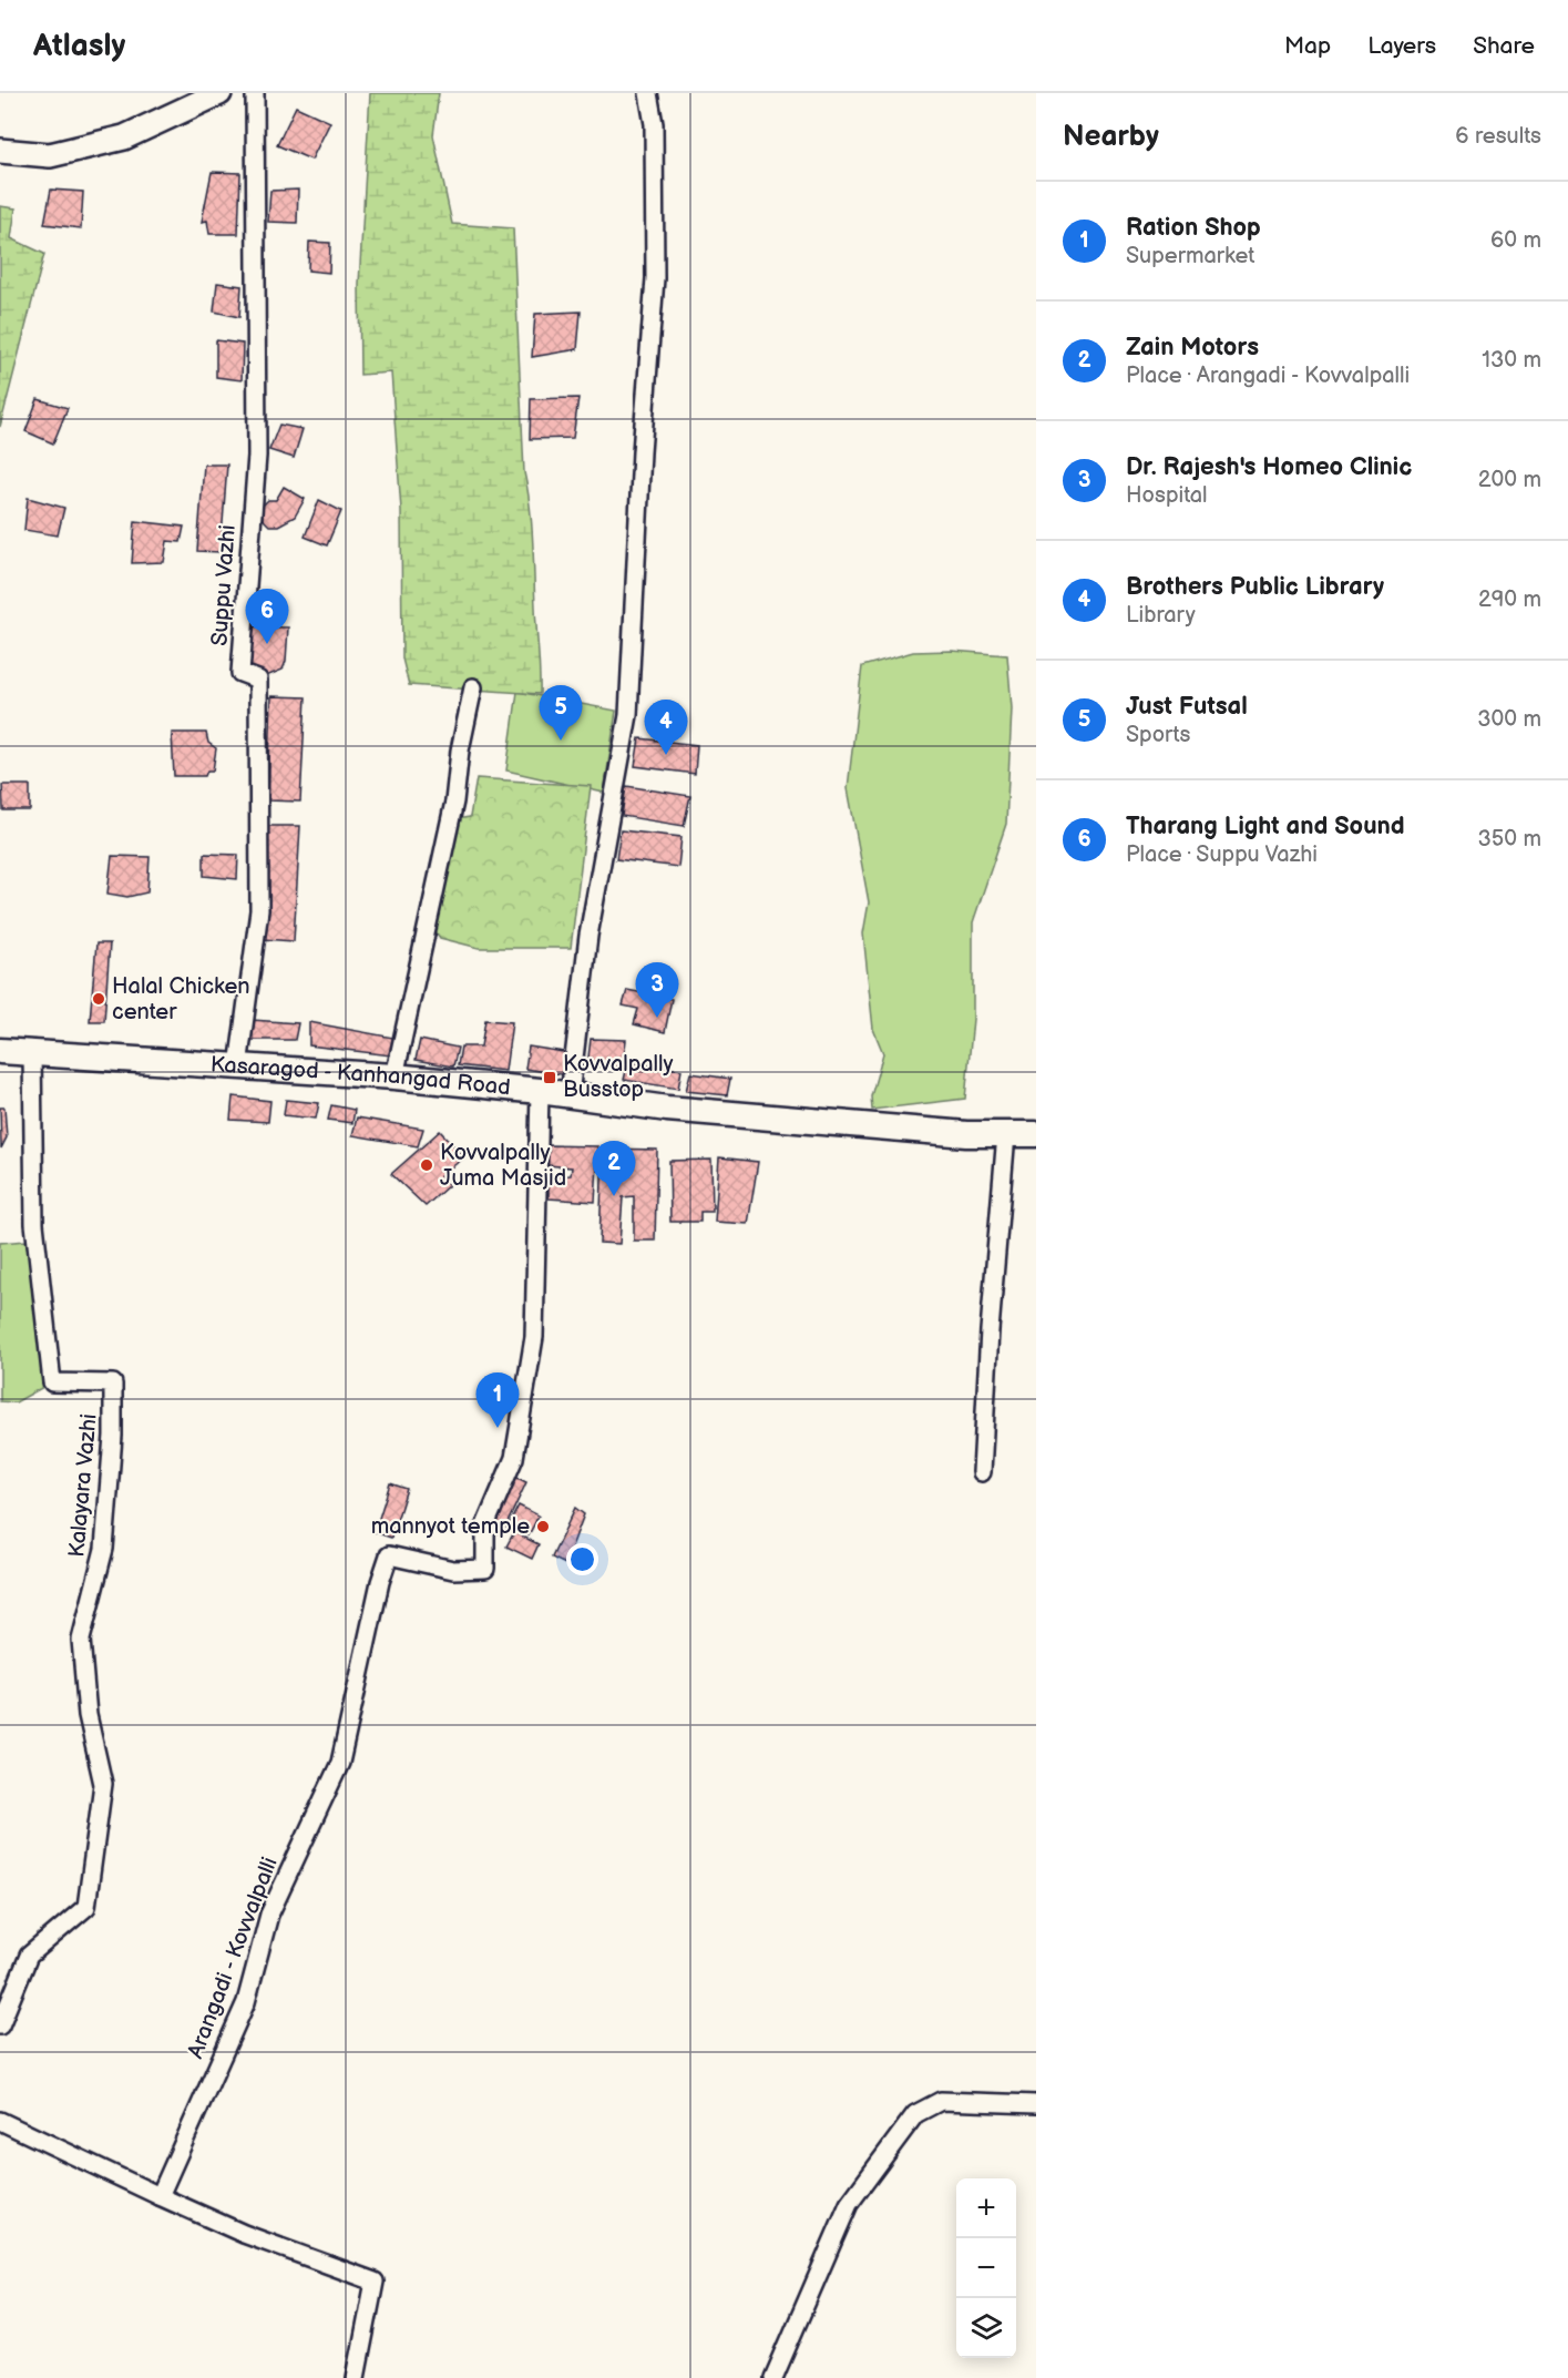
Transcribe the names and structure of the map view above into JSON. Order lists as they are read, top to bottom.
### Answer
{
  "streets": {
    "main road": ["Kasaragod - Kanhangad Road"],
    "street": ["Suppu Vazhi", "Kalayara Vazhi", "Arangadi - Kovvalpalli"]
  },
  "crossings": [
    ["Suppu Vazhi", "Kasaragod - Kanhangad Road"],
    ["Kasaragod - Kanhangad Road", "Kalayara Vazhi"],
    ["Kasaragod - Kanhangad Road", "Arangadi - Kovvalpalli"]
  ],
  "places": {
    "other": ["Halal Chicken center", "Kovvalpally Juma Masjid", "mannyot temple"],
    "transit": ["Kovvalpally Busstop"]
  },
  "page": {
    "header": "Atlasly",
    "nav": ["Map", "Layers", "Share"],
    "heading": ["Nearby", "6 results"],
    "list": [
      {
        "mark": "1",
        "name": "Ration Shop",
        "note": "Supermarket",
        "value": "60 m"
      },
      {
        "mark": "2",
        "name": "Zain Motors",
        "note": "Place · Arangadi - Kovvalpalli",
        "value": "130 m"
      },
      {
        "mark": "3",
        "name": "Dr. Rajesh's Homeo Clinic",
        "note": "Hospital",
        "value": "200 m"
      },
      {
        "mark": "4",
        "name": "Brothers Public Library",
        "note": "Library",
        "value": "290 m"
      },
      {
        "mark": "5",
        "name": "Just Futsal",
        "note": "Sports",
        "value": "300 m"
      },
      {
        "mark": "6",
        "name": "Tharang Light and Sound",
        "note": "Place · Suppu Vazhi",
        "value": "350 m"
      }
    ],
    "pins": [
      "6",
      "5",
      "4",
      "3",
      "2",
      "1"
    ],
    "map_buttons": ["+", "−"]
  }
}
